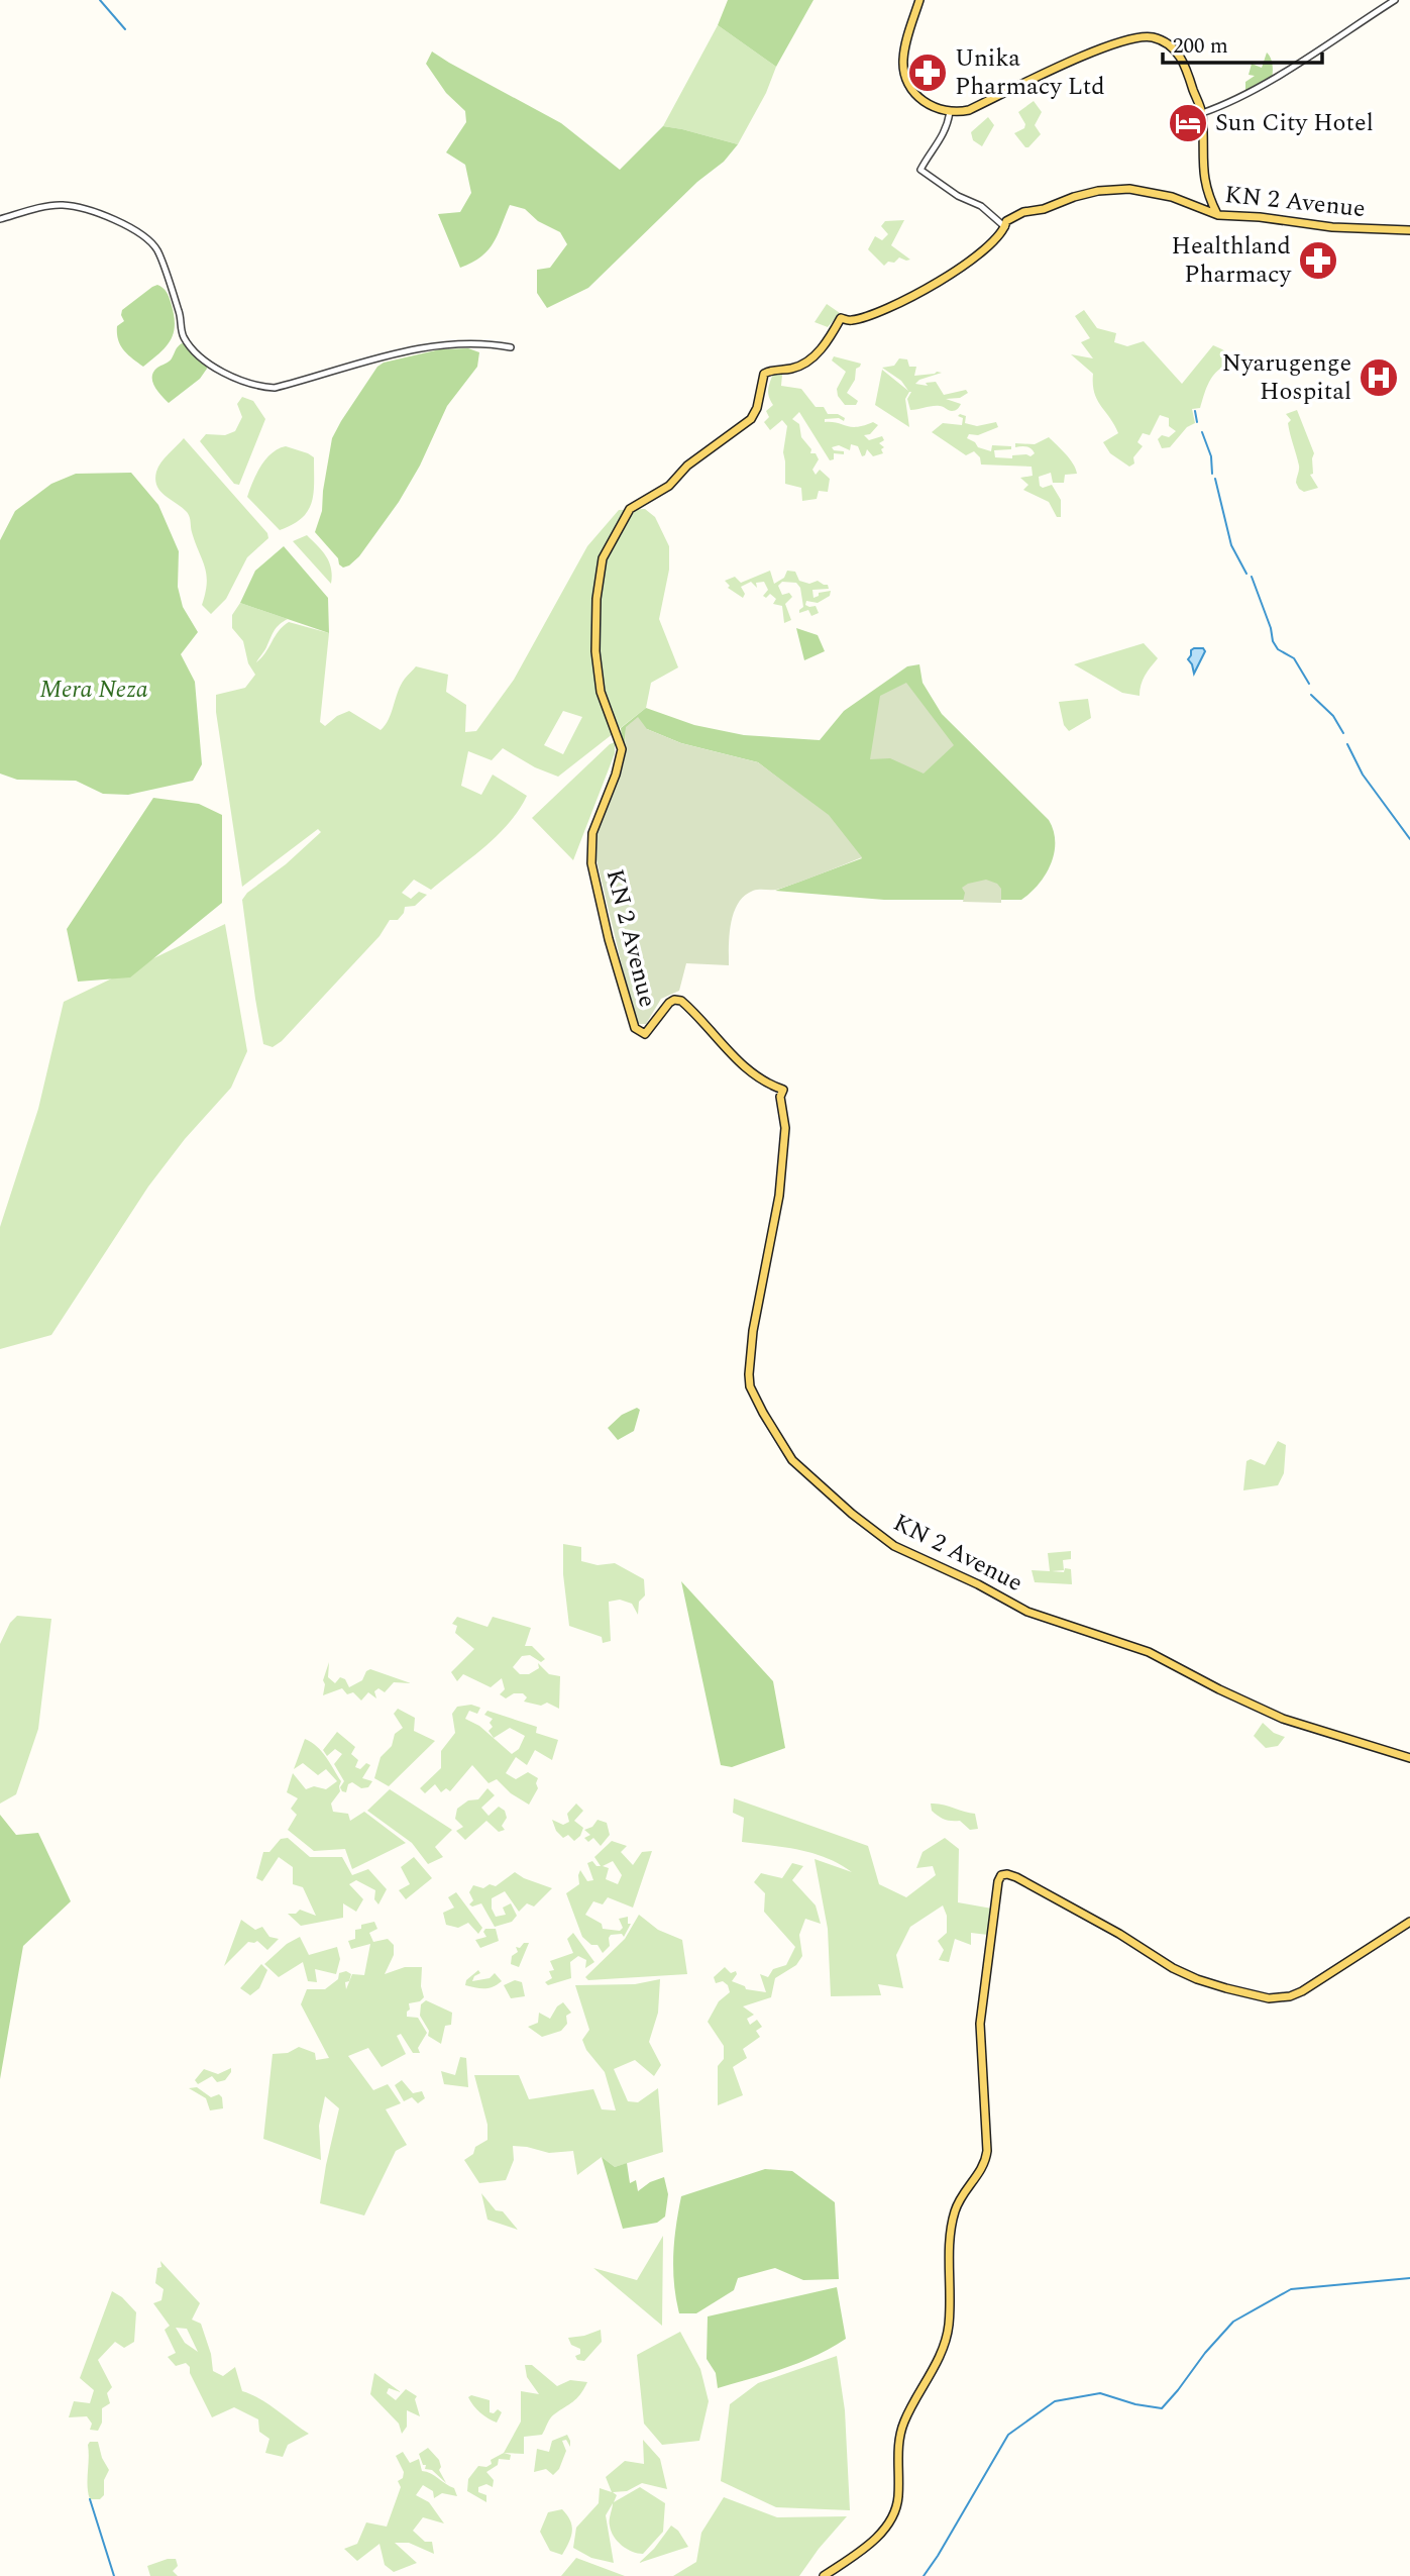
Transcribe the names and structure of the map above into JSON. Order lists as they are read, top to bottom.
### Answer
{
  "streets": {
    "main road": ["KN 2 Avenue"]
  },
  "parks": ["Mera Neza"],
  "places": {
    "pharmacy": ["Unika Pharmacy Ltd", "Healthland Pharmacy"],
    "hotel": ["Sun City Hotel"],
    "hospital": ["Nyarugenge Hospital"]
  },
  "scale_bar": "200 m"
}
